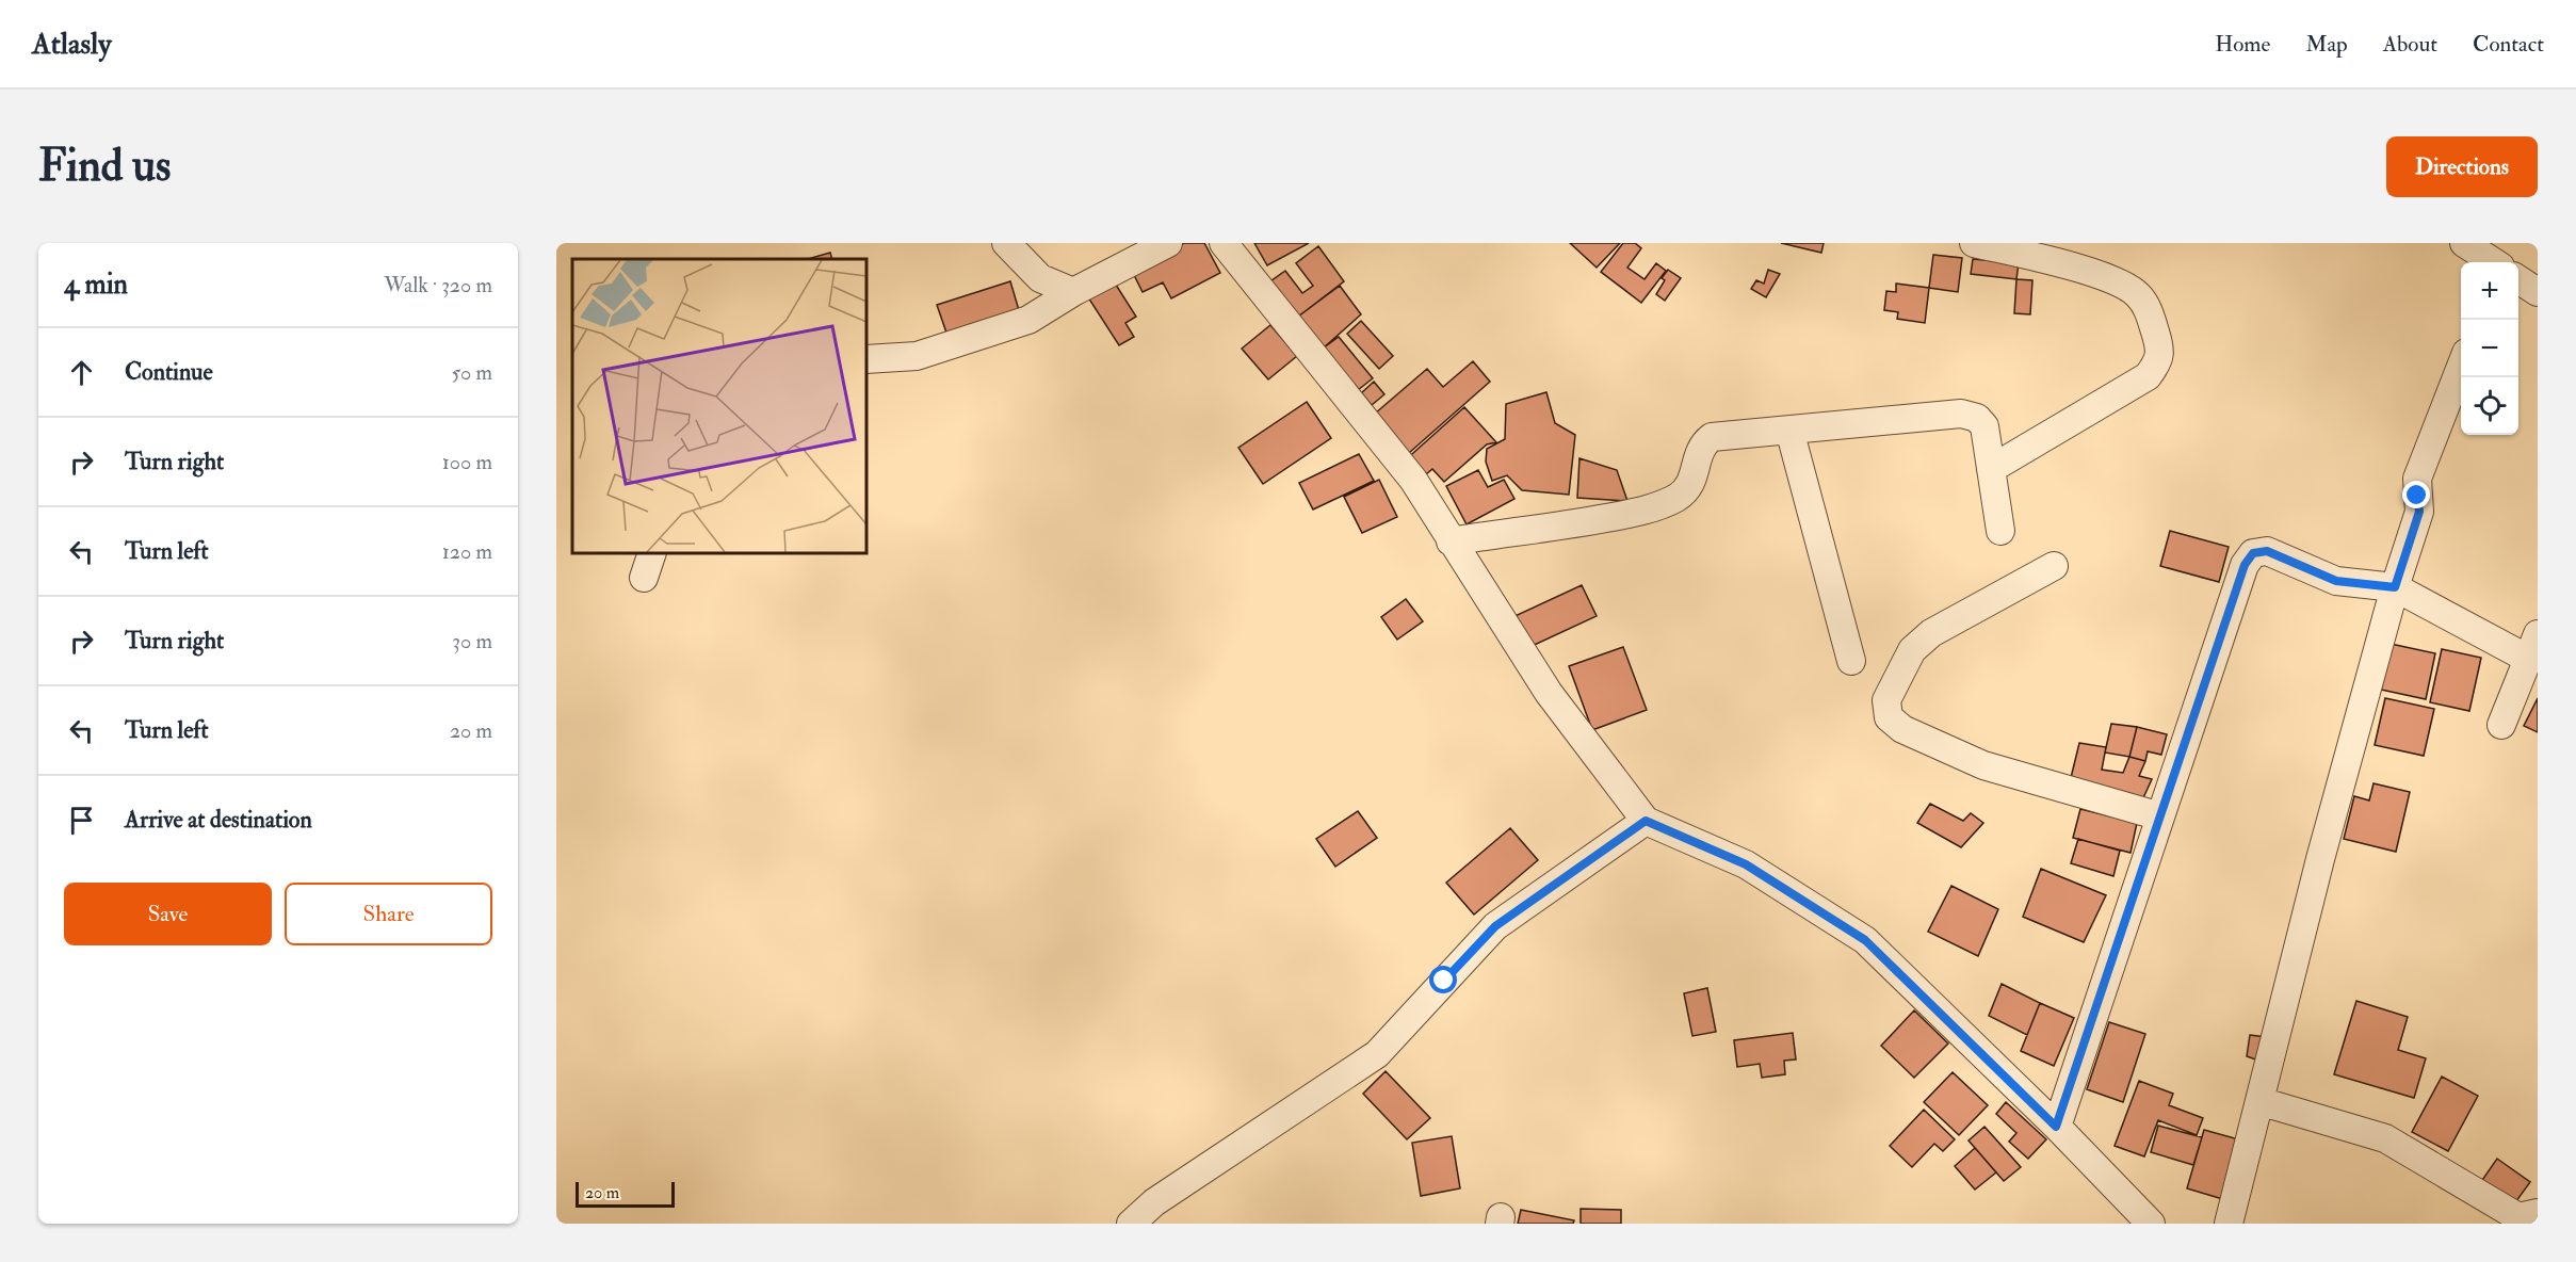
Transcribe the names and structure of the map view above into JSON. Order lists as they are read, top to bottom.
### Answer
{
  "scale_bar": "20 m",
  "page": {
    "header": "Atlasly",
    "nav": [
      "Home",
      "Map",
      "About",
      "Contact"
    ],
    "buttons": [
      "Directions",
      ["Save", "Share"]
    ],
    "title": "Find us",
    "heading": ["4 min", "Walk · 320 m"],
    "map_buttons": ["+", "−"],
    "list": [
      ["Continue", "50 m"],
      ["Turn right", "100 m"],
      ["Turn left", "120 m"],
      ["Turn right", "30 m"],
      ["Turn left", "20 m"],
      "Arrive at destination"
    ],
    "scale": "20 m"
  }
}
